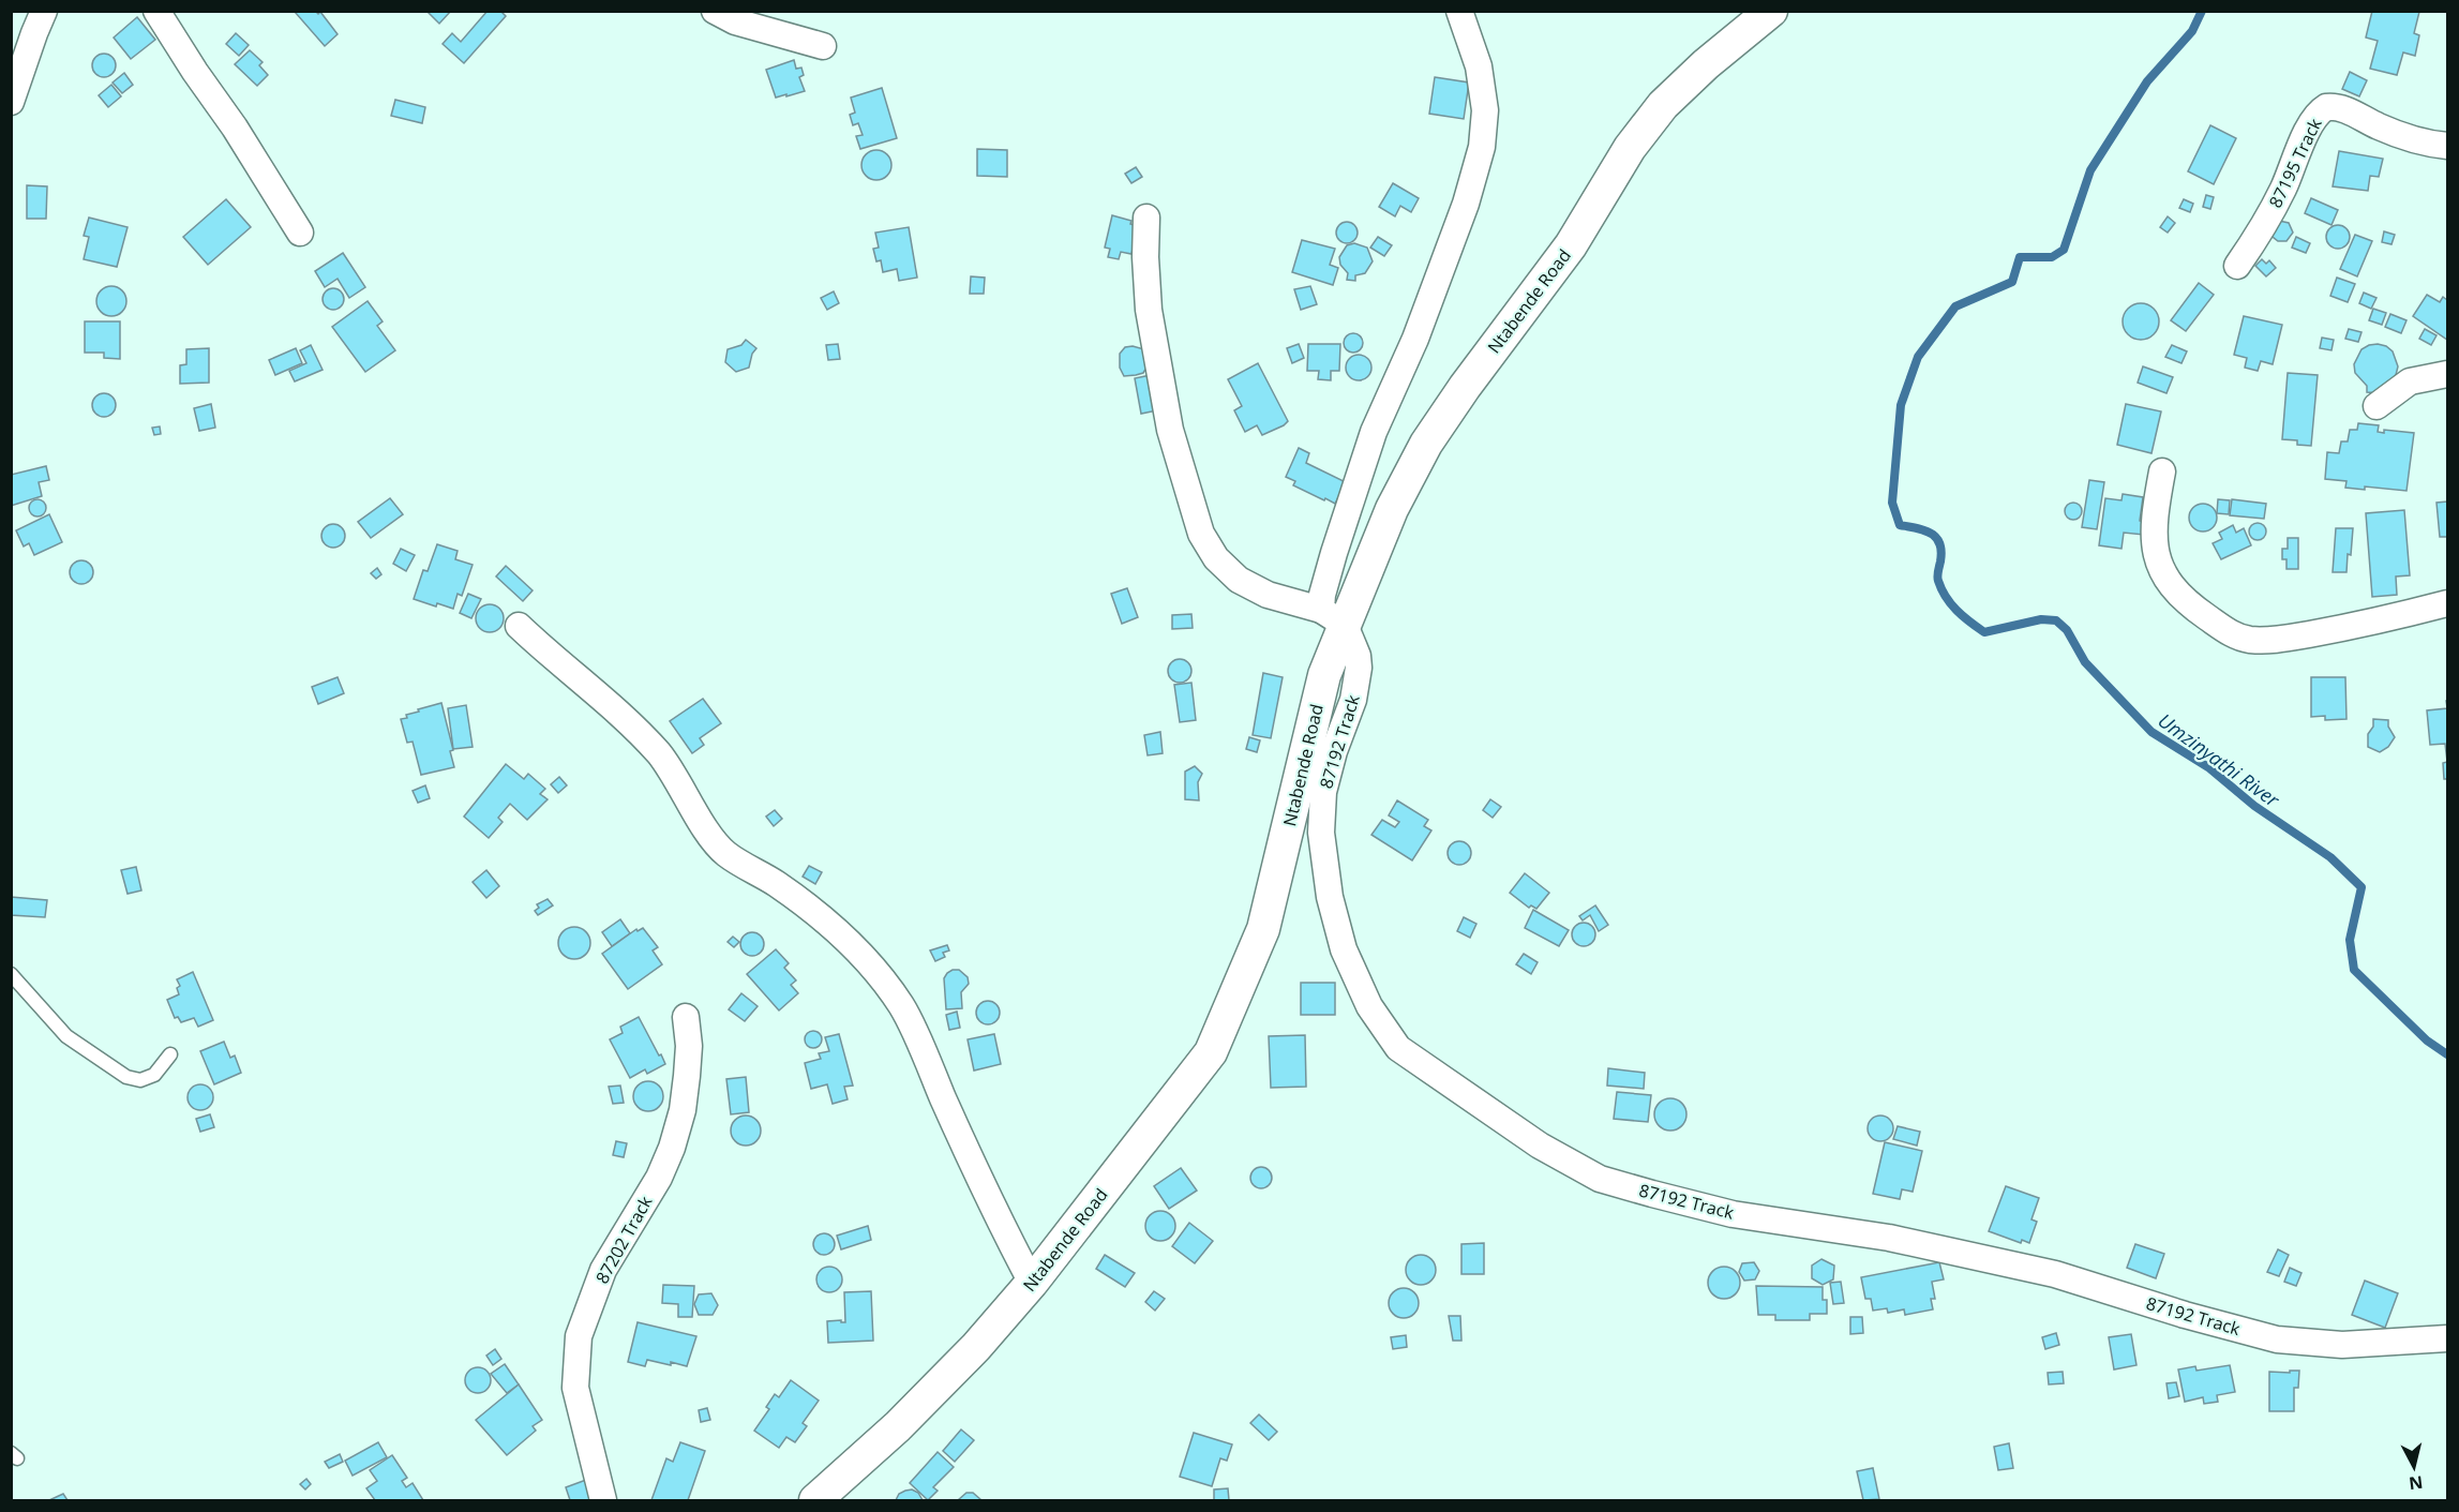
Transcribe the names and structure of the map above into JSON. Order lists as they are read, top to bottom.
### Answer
{
  "streets": {
    "street": [
      "87195 Track",
      "Ntabende Road",
      "87192 Track",
      "87202 Track"
    ]
  },
  "crossings": [
    ["Ntabende Road", "87192 Track"]
  ],
  "water": ["Umzinyathi River"],
  "north": "bottom"
}
